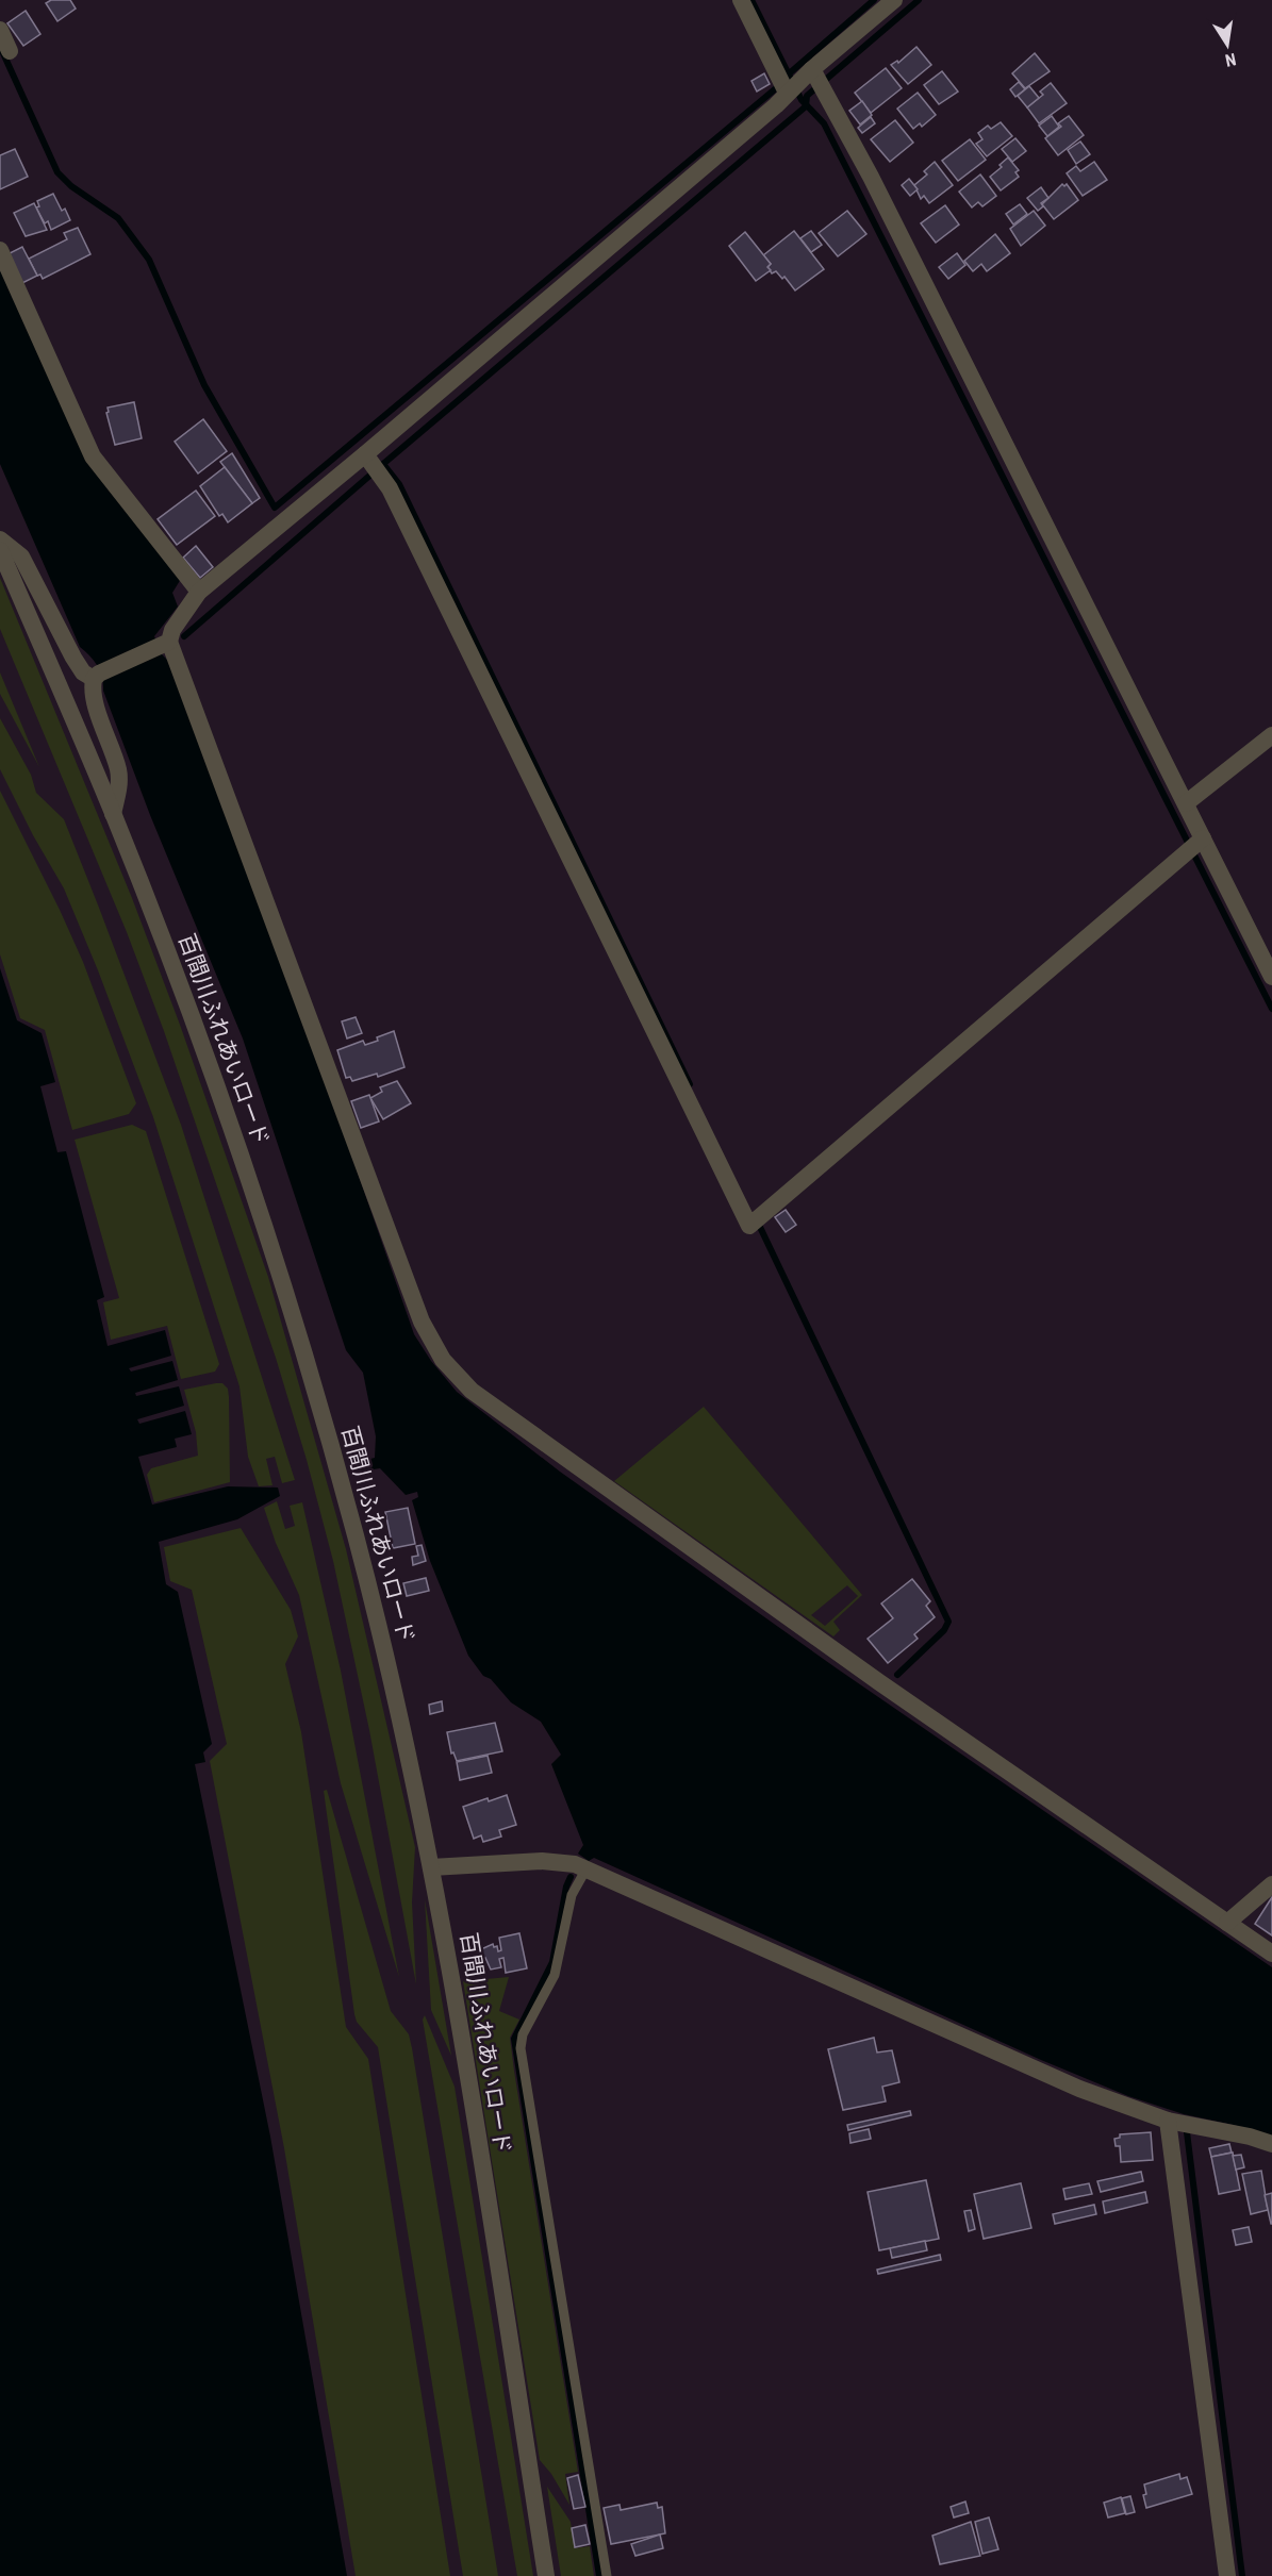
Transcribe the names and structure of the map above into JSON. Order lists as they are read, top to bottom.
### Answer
{
  "streets": {
    "street": ["百間川ふれあいロード"]
  },
  "north": "bottom"
}
